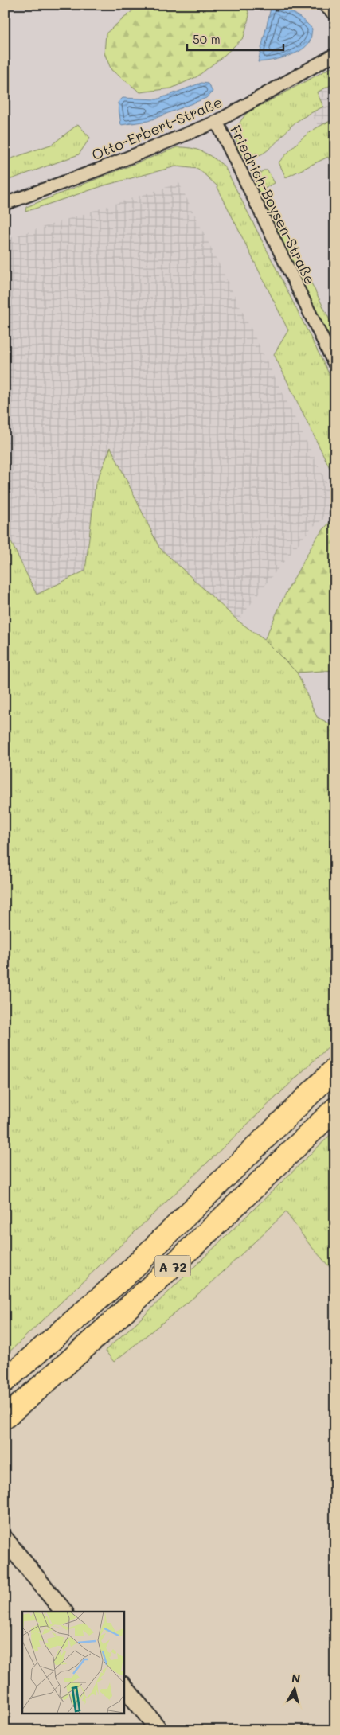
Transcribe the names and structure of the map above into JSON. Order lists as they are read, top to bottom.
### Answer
{
  "streets": {
    "highway": ["A 72"],
    "street": ["Otto-Erbert-Straße", "Friedrich-Boysen-Straße"]
  },
  "crossings": [
    ["Otto-Erbert-Straße", "Friedrich-Boysen-Straße"]
  ],
  "scale_bar": "50 m",
  "north": "top"
}
